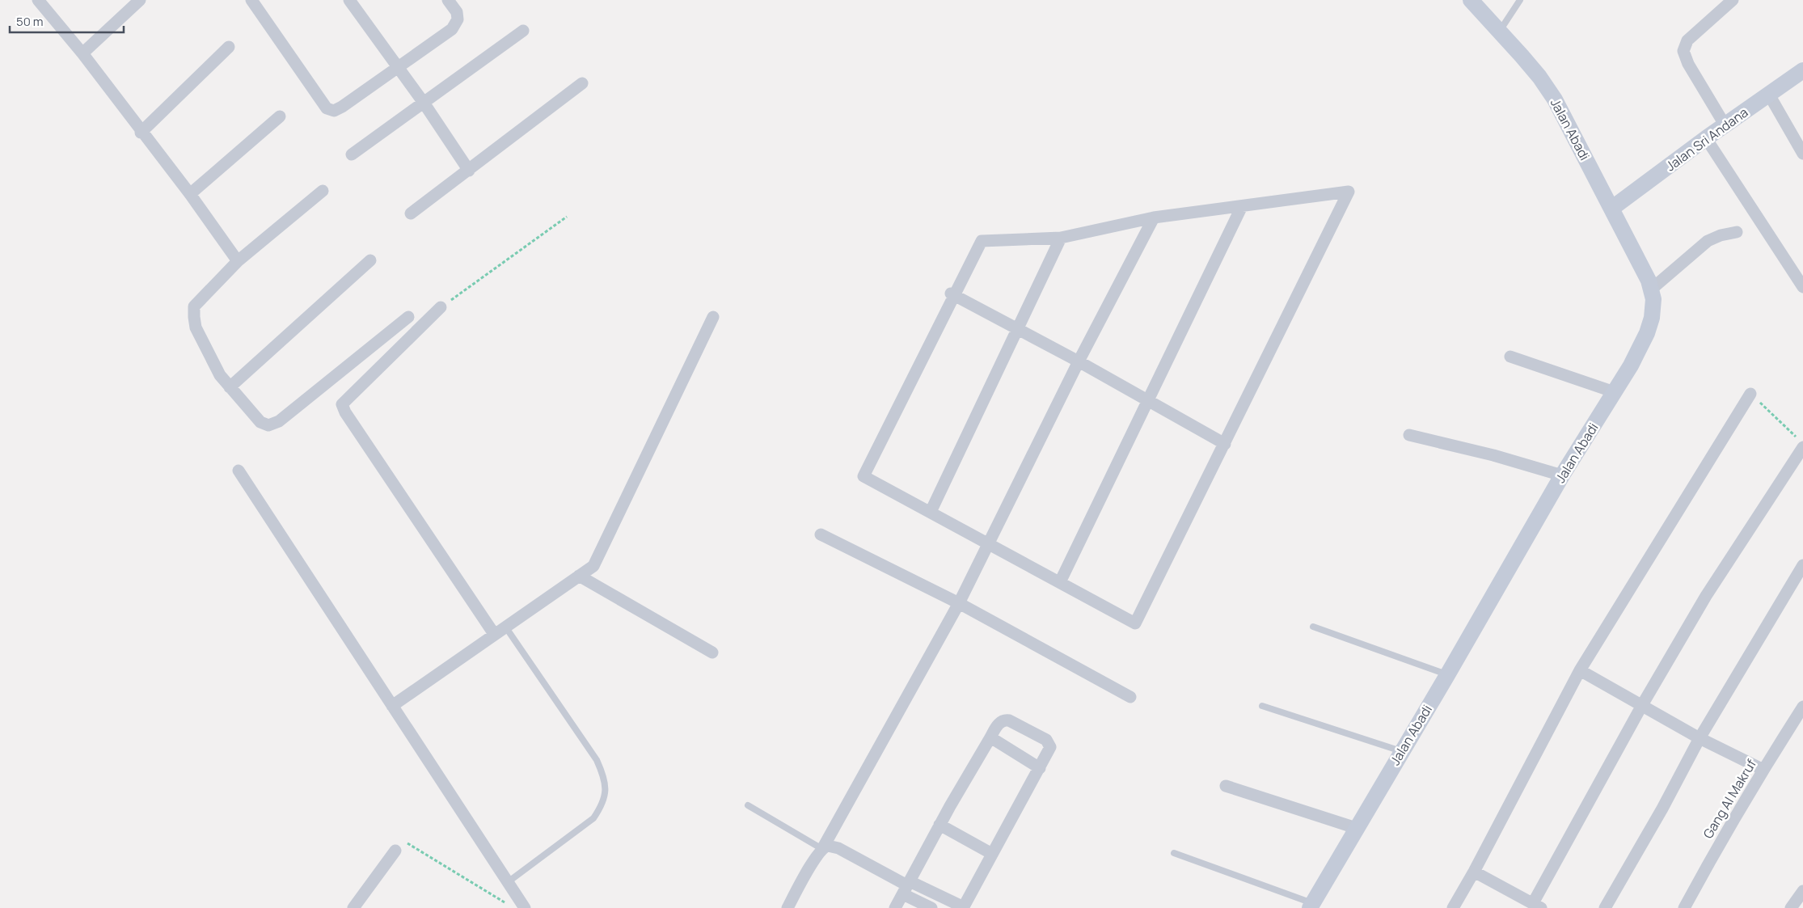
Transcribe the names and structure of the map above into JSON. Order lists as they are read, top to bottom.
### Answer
{
  "streets": {
    "street": ["Jalan Abadi", "Jalan Sri Andana", "Gang Al Makruf"]
  },
  "crossings": [
    ["Jalan Abadi", "Jalan Sri Andana"]
  ],
  "scale_bar": "50 m"
}
